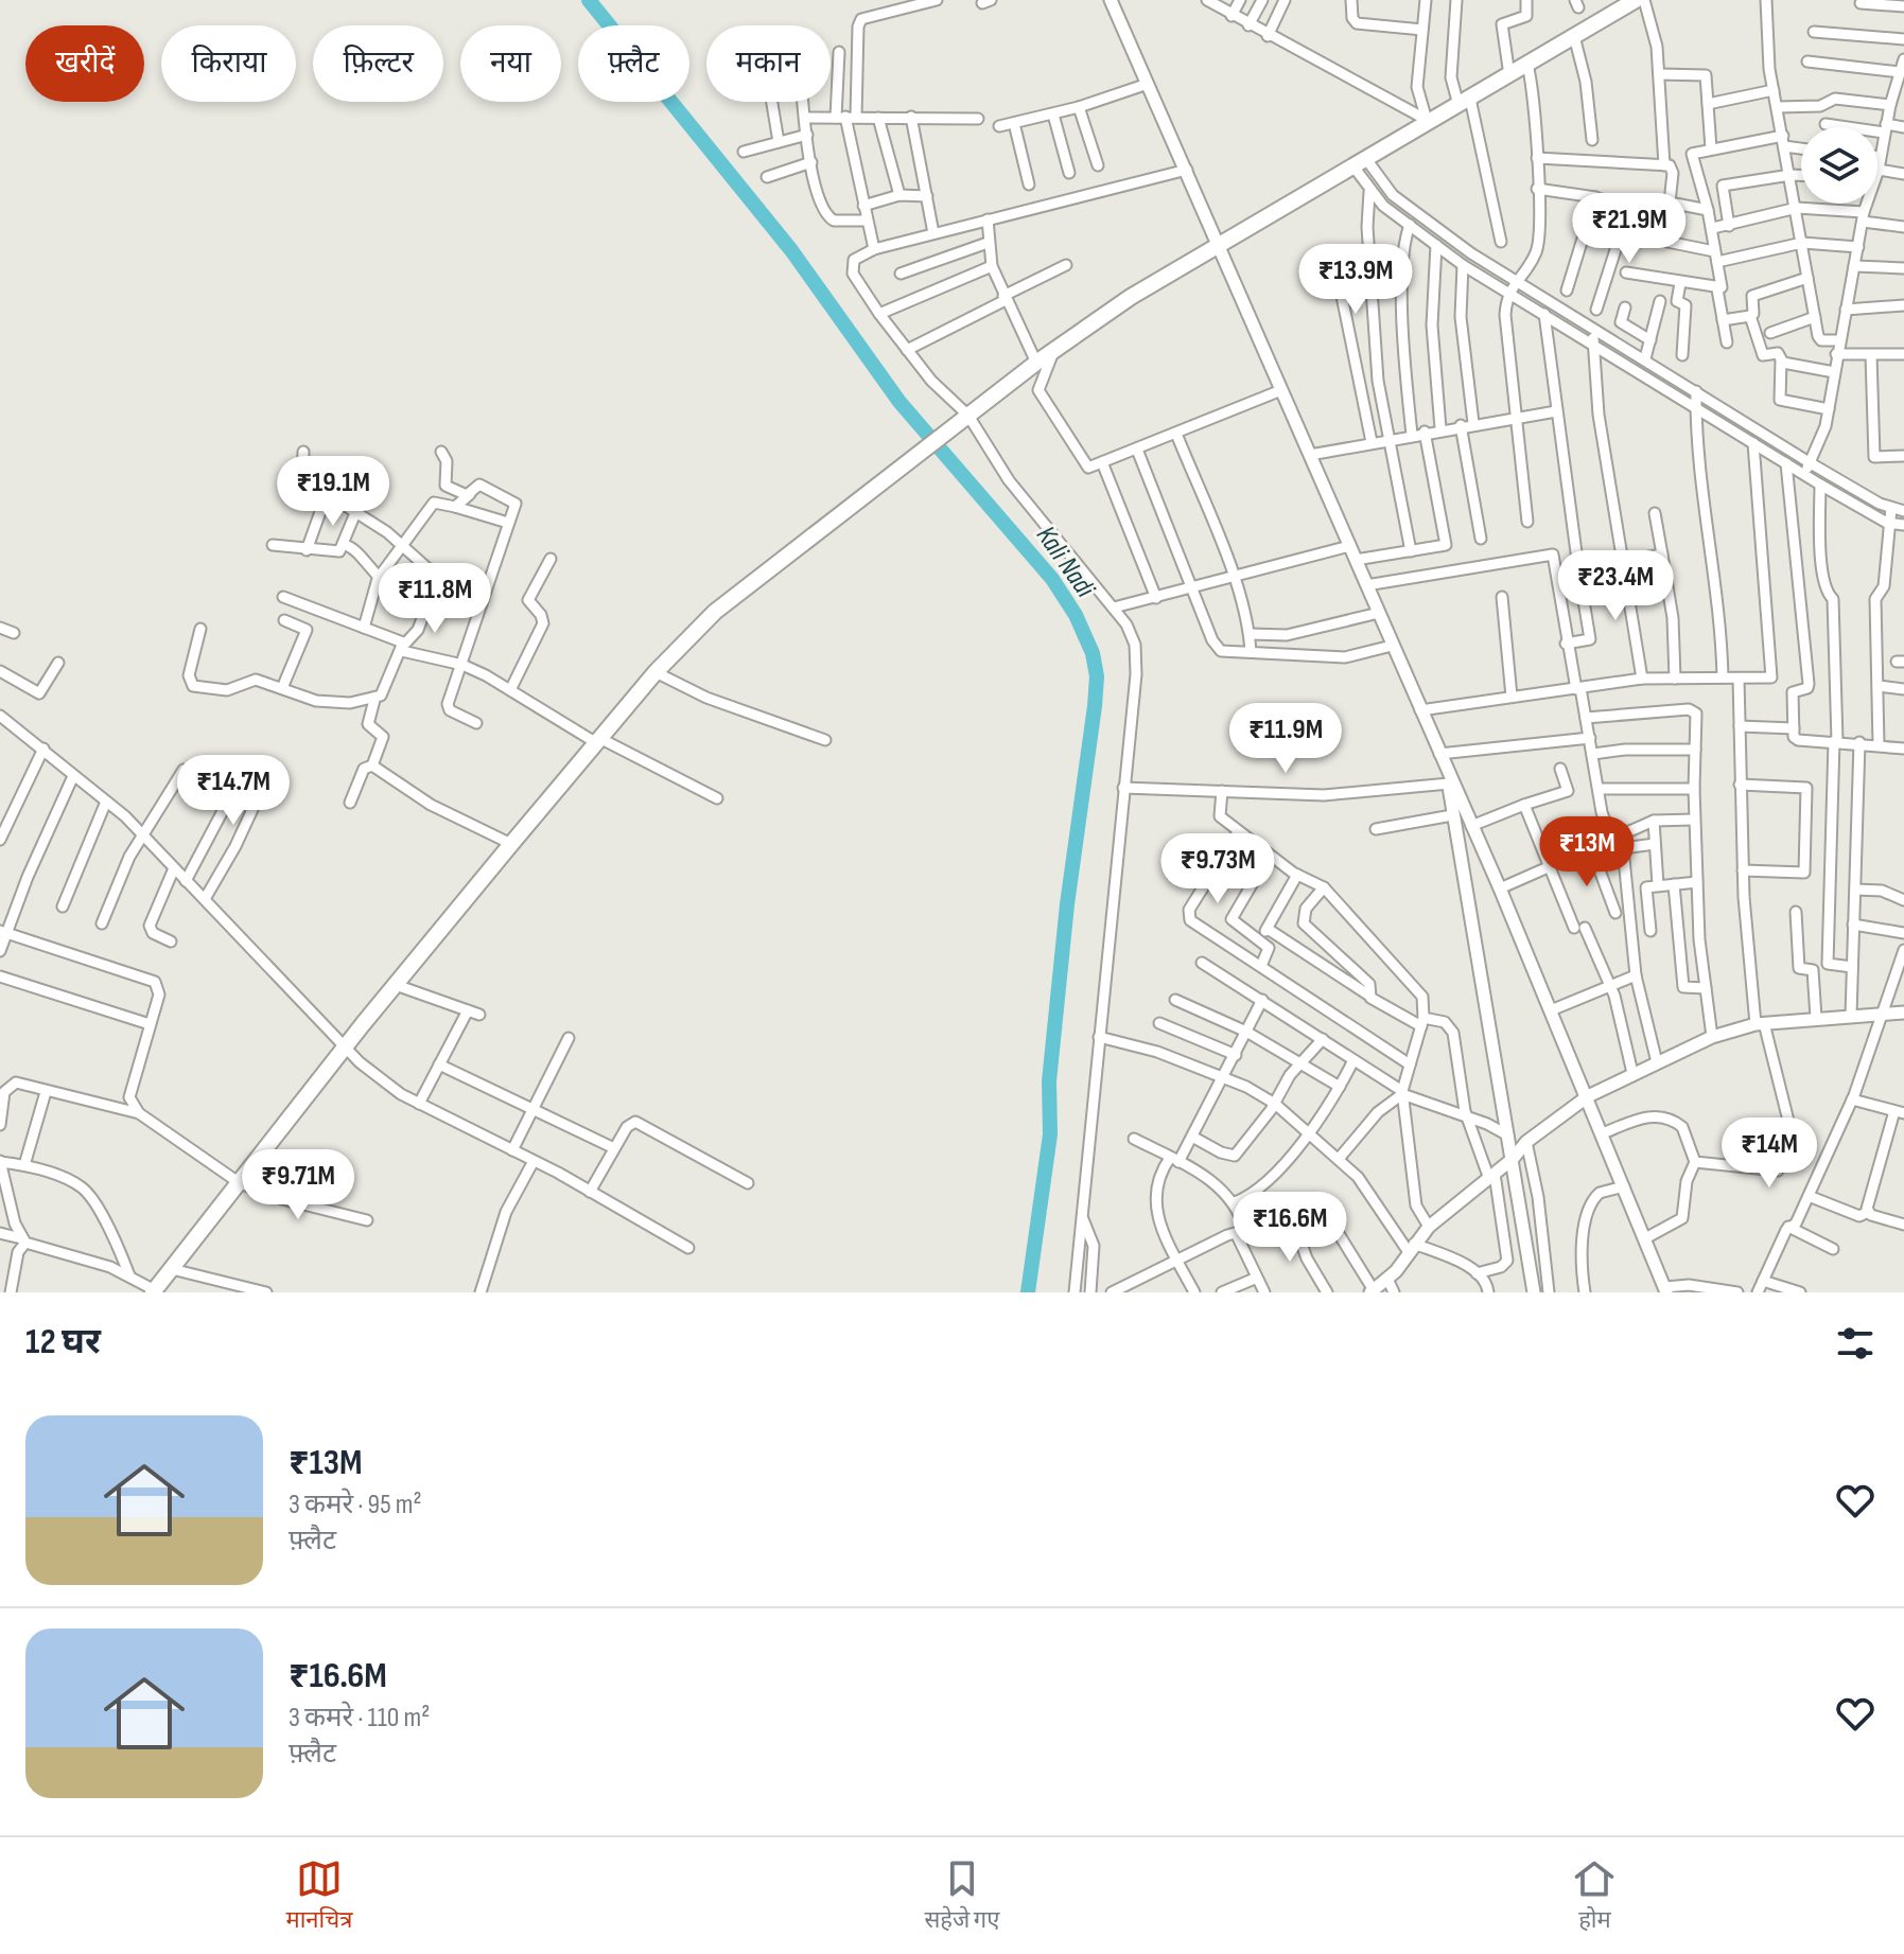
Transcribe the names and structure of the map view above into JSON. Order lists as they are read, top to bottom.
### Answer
{
  "water": ["Kali Nadi"],
  "page": {
    "chip": [
      "खरीदें",
      "किराया",
      "फ़िल्टर",
      "नया",
      "फ़्लैट",
      "मकान"
    ],
    "price": [
      "₹21.9M",
      "₹13.9M",
      "₹19.1M",
      "₹23.4M",
      "₹11.8M",
      "₹11.9M",
      "₹14.7M",
      "₹13M",
      "₹9.73M",
      "₹14M",
      "₹9.71M",
      "₹16.6M"
    ],
    "heading": "12 घर",
    "list": [
      {
        "name": "₹13M",
        "note": "3 कमरे · 95 m² · फ़्लैट"
      },
      {
        "name": "₹16.6M",
        "note": "3 कमरे · 110 m² · फ़्लैट"
      }
    ],
    "tabs": ["मानचित्र", "सहेजे गए", "होम"]
  }
}
